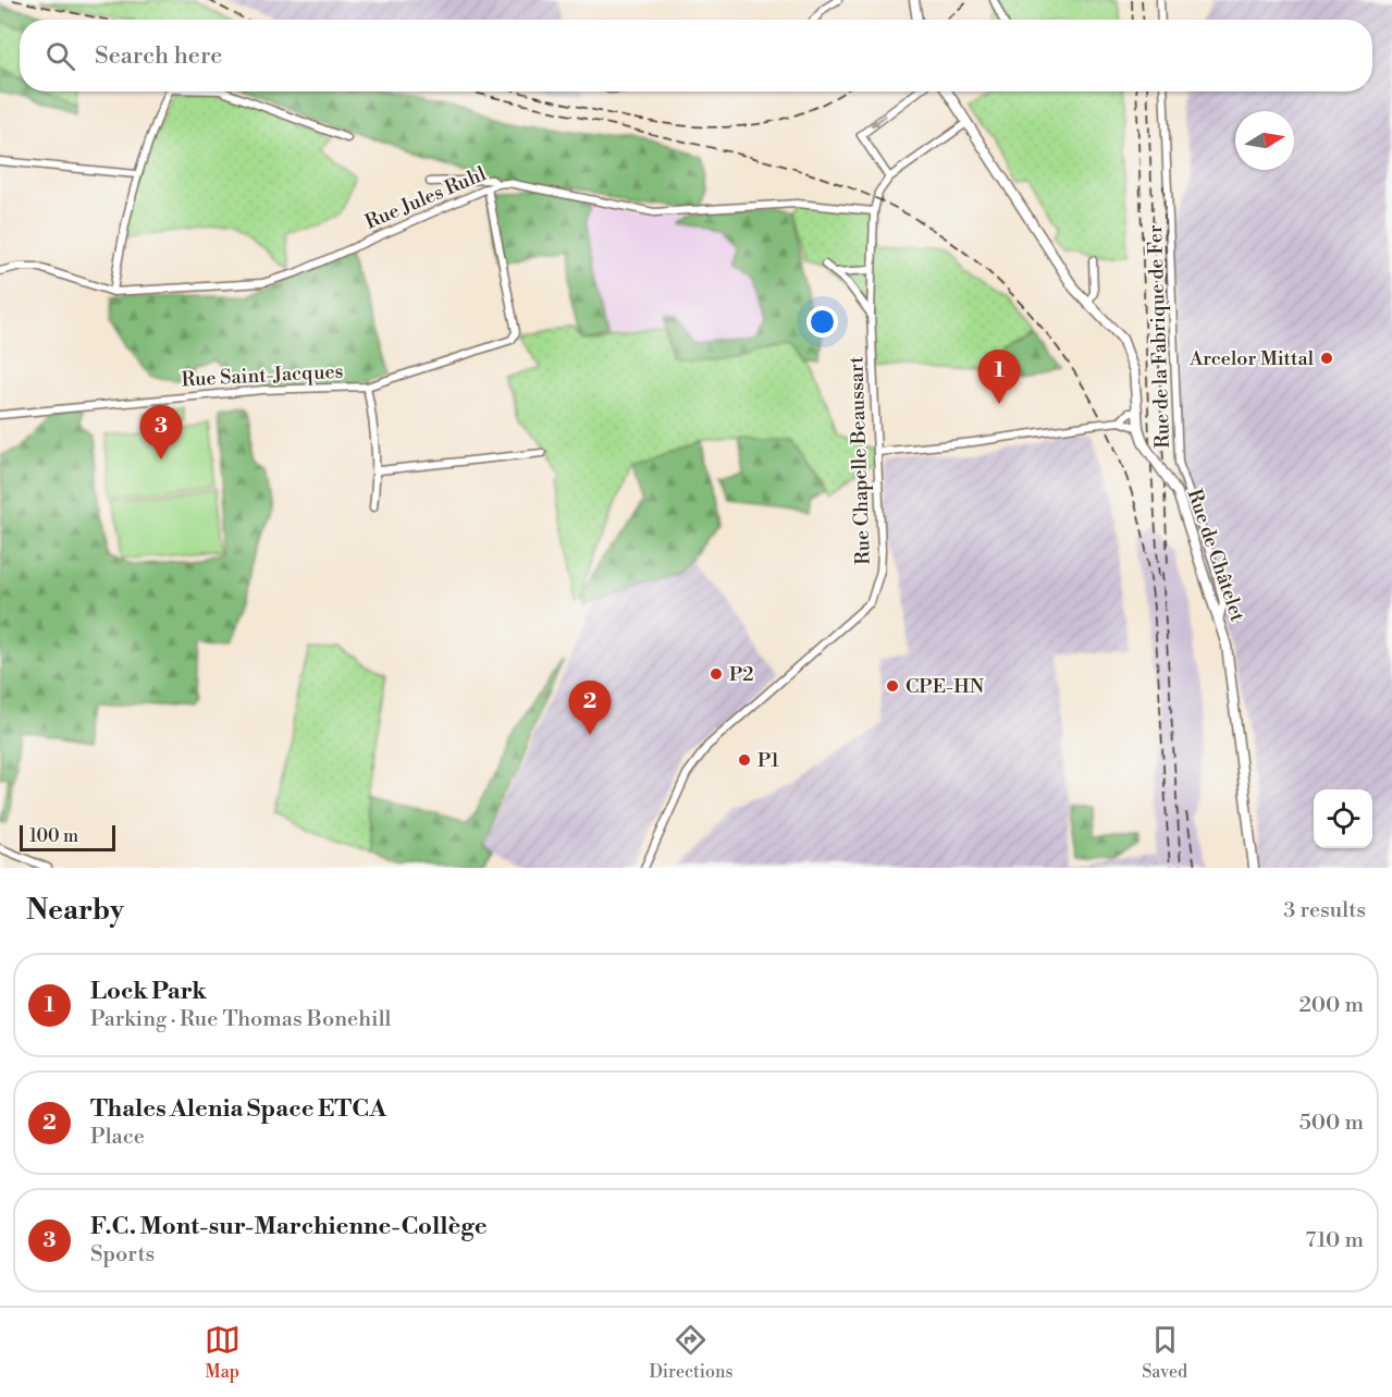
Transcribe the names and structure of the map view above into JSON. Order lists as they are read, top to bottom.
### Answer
{
  "streets": {
    "main road": ["Rue de Châtelet"],
    "street": [
      "Rue Jules Ruhl",
      "Rue de la Fabrique de Fer",
      "Rue Saint-Jacques",
      "Rue Chapelle Beaussart"
    ]
  },
  "crossings": [
    ["Rue Jules Ruhl", "Rue Saint-Jacques"],
    ["Rue Jules Ruhl", "Rue Chapelle Beaussart"],
    ["Rue de la Fabrique de Fer", "Rue de Châtelet"],
    ["Rue Chapelle Beaussart", "Rue de Châtelet"]
  ],
  "places": [
    "Arcelor Mittal",
    "P2",
    "CPE-HN",
    "P1"
  ],
  "scale_bar": "100 m",
  "north": "right",
  "page": {
    "search": "Search here",
    "pins": ["1", "3", "2"],
    "scale": "100 m",
    "heading": ["Nearby", "3 results"],
    "list": [
      {
        "mark": "1",
        "name": "Lock Park",
        "note": "Parking · Rue Thomas Bonehill",
        "value": "200 m"
      },
      {
        "mark": "2",
        "name": "Thales Alenia Space ETCA",
        "note": "Place",
        "value": "500 m"
      },
      {
        "mark": "3",
        "name": "F.C. Mont-sur-Marchienne-Collège",
        "note": "Sports",
        "value": "710 m"
      }
    ],
    "nav": ["Map", "Directions", "Saved"]
  }
}
